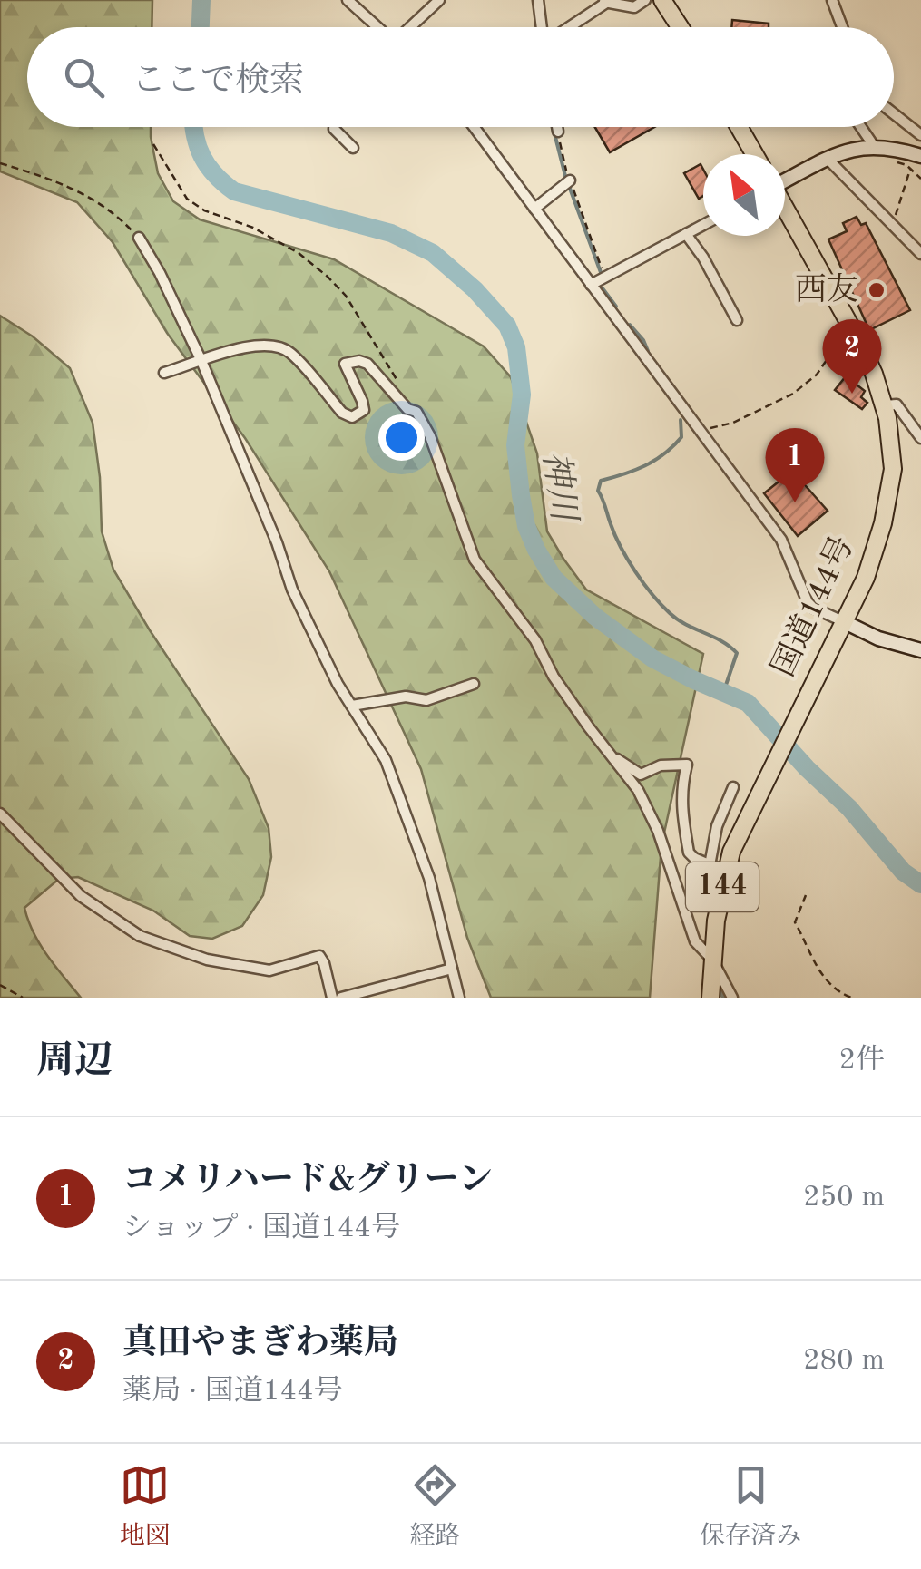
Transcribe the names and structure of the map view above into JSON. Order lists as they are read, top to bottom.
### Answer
{
  "streets": {
    "highway": ["国道144号", "144"]
  },
  "crossings": [
    ["国道144号", "144"]
  ],
  "water": ["神川"],
  "places": ["西友"],
  "north": "top left",
  "page": {
    "search": "ここで検索",
    "pins": ["2", "1"],
    "heading": ["周辺", "2件"],
    "list": [
      {
        "mark": "1",
        "name": "コメリハード&グリーン",
        "note": "ショップ · 国道144号",
        "value": "250 m"
      },
      {
        "mark": "2",
        "name": "真田やまぎわ薬局",
        "note": "薬局 · 国道144号",
        "value": "280 m"
      }
    ],
    "nav": ["地図", "経路", "保存済み"]
  }
}
